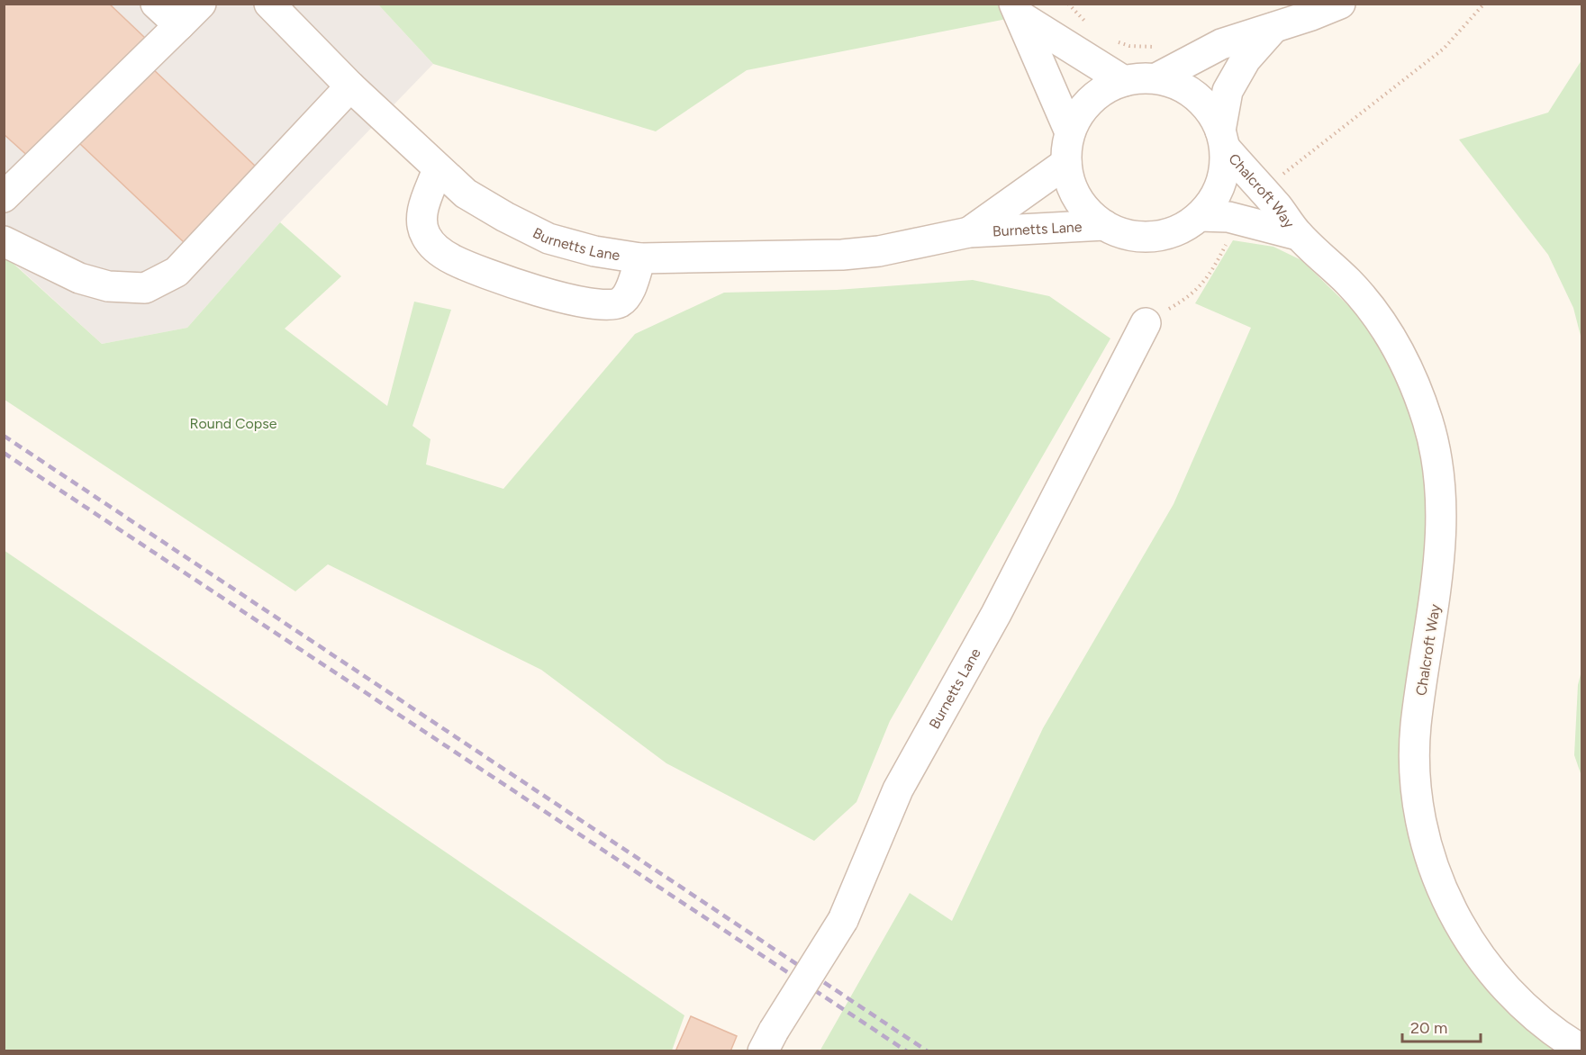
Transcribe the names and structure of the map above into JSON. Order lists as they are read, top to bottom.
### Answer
{
  "streets": {
    "street": ["Chalcroft Way", "Burnetts Lane"]
  },
  "crossings": [
    ["Chalcroft Way", "Burnetts Lane"]
  ],
  "parks": ["Round Copse"],
  "scale_bar": "20 m"
}
